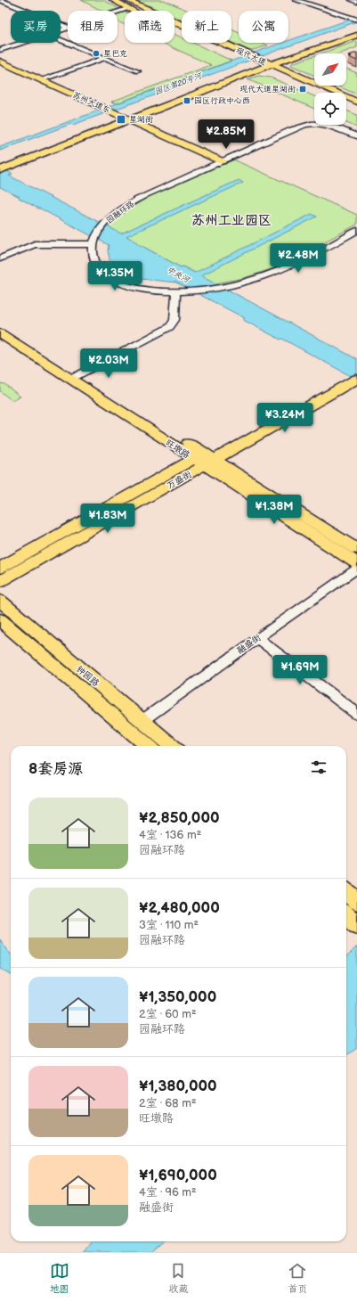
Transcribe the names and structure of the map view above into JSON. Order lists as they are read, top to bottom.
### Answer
{
  "streets": {
    "main road": [
      "现代大道",
      "苏州大道东",
      "旺墩路",
      "万盛街",
      "钟园路"
    ],
    "street": ["园融环路", "融盛街"]
  },
  "crossings": [
    ["苏州大道东", "园融环路"],
    ["旺墩路", "万盛街"],
    ["融盛街", "钟园路"]
  ],
  "districts": ["苏州工业园区"],
  "water": ["园区第20号河", "中央河"],
  "places": {
    "other": ["星巴克"],
    "transit": ["现代大道星湖街", "园区行政中心西", "星湖街"]
  },
  "north": "top right",
  "page": {
    "chip": [
      "买房",
      "租房",
      "筛选",
      "新上",
      "公寓"
    ],
    "price": [
      "¥2.85M",
      "¥2.48M",
      "¥1.35M",
      "¥2.03M",
      "¥3.24M",
      "¥1.38M",
      "¥1.83M",
      "¥1.69M"
    ],
    "heading": "8套房源",
    "list": [
      {
        "name": "¥2,850,000",
        "note": "4室 · 136 m² · 园融环路"
      },
      {
        "name": "¥2,480,000",
        "note": "3室 · 110 m² · 园融环路"
      },
      {
        "name": "¥1,350,000",
        "note": "2室 · 60 m² · 园融环路"
      },
      {
        "name": "¥1,380,000",
        "note": "2室 · 68 m² · 旺墩路"
      },
      {
        "name": "¥1,690,000",
        "note": "4室 · 96 m² · 融盛街"
      }
    ],
    "tabs": ["地图", "收藏", "首页"]
  }
}
